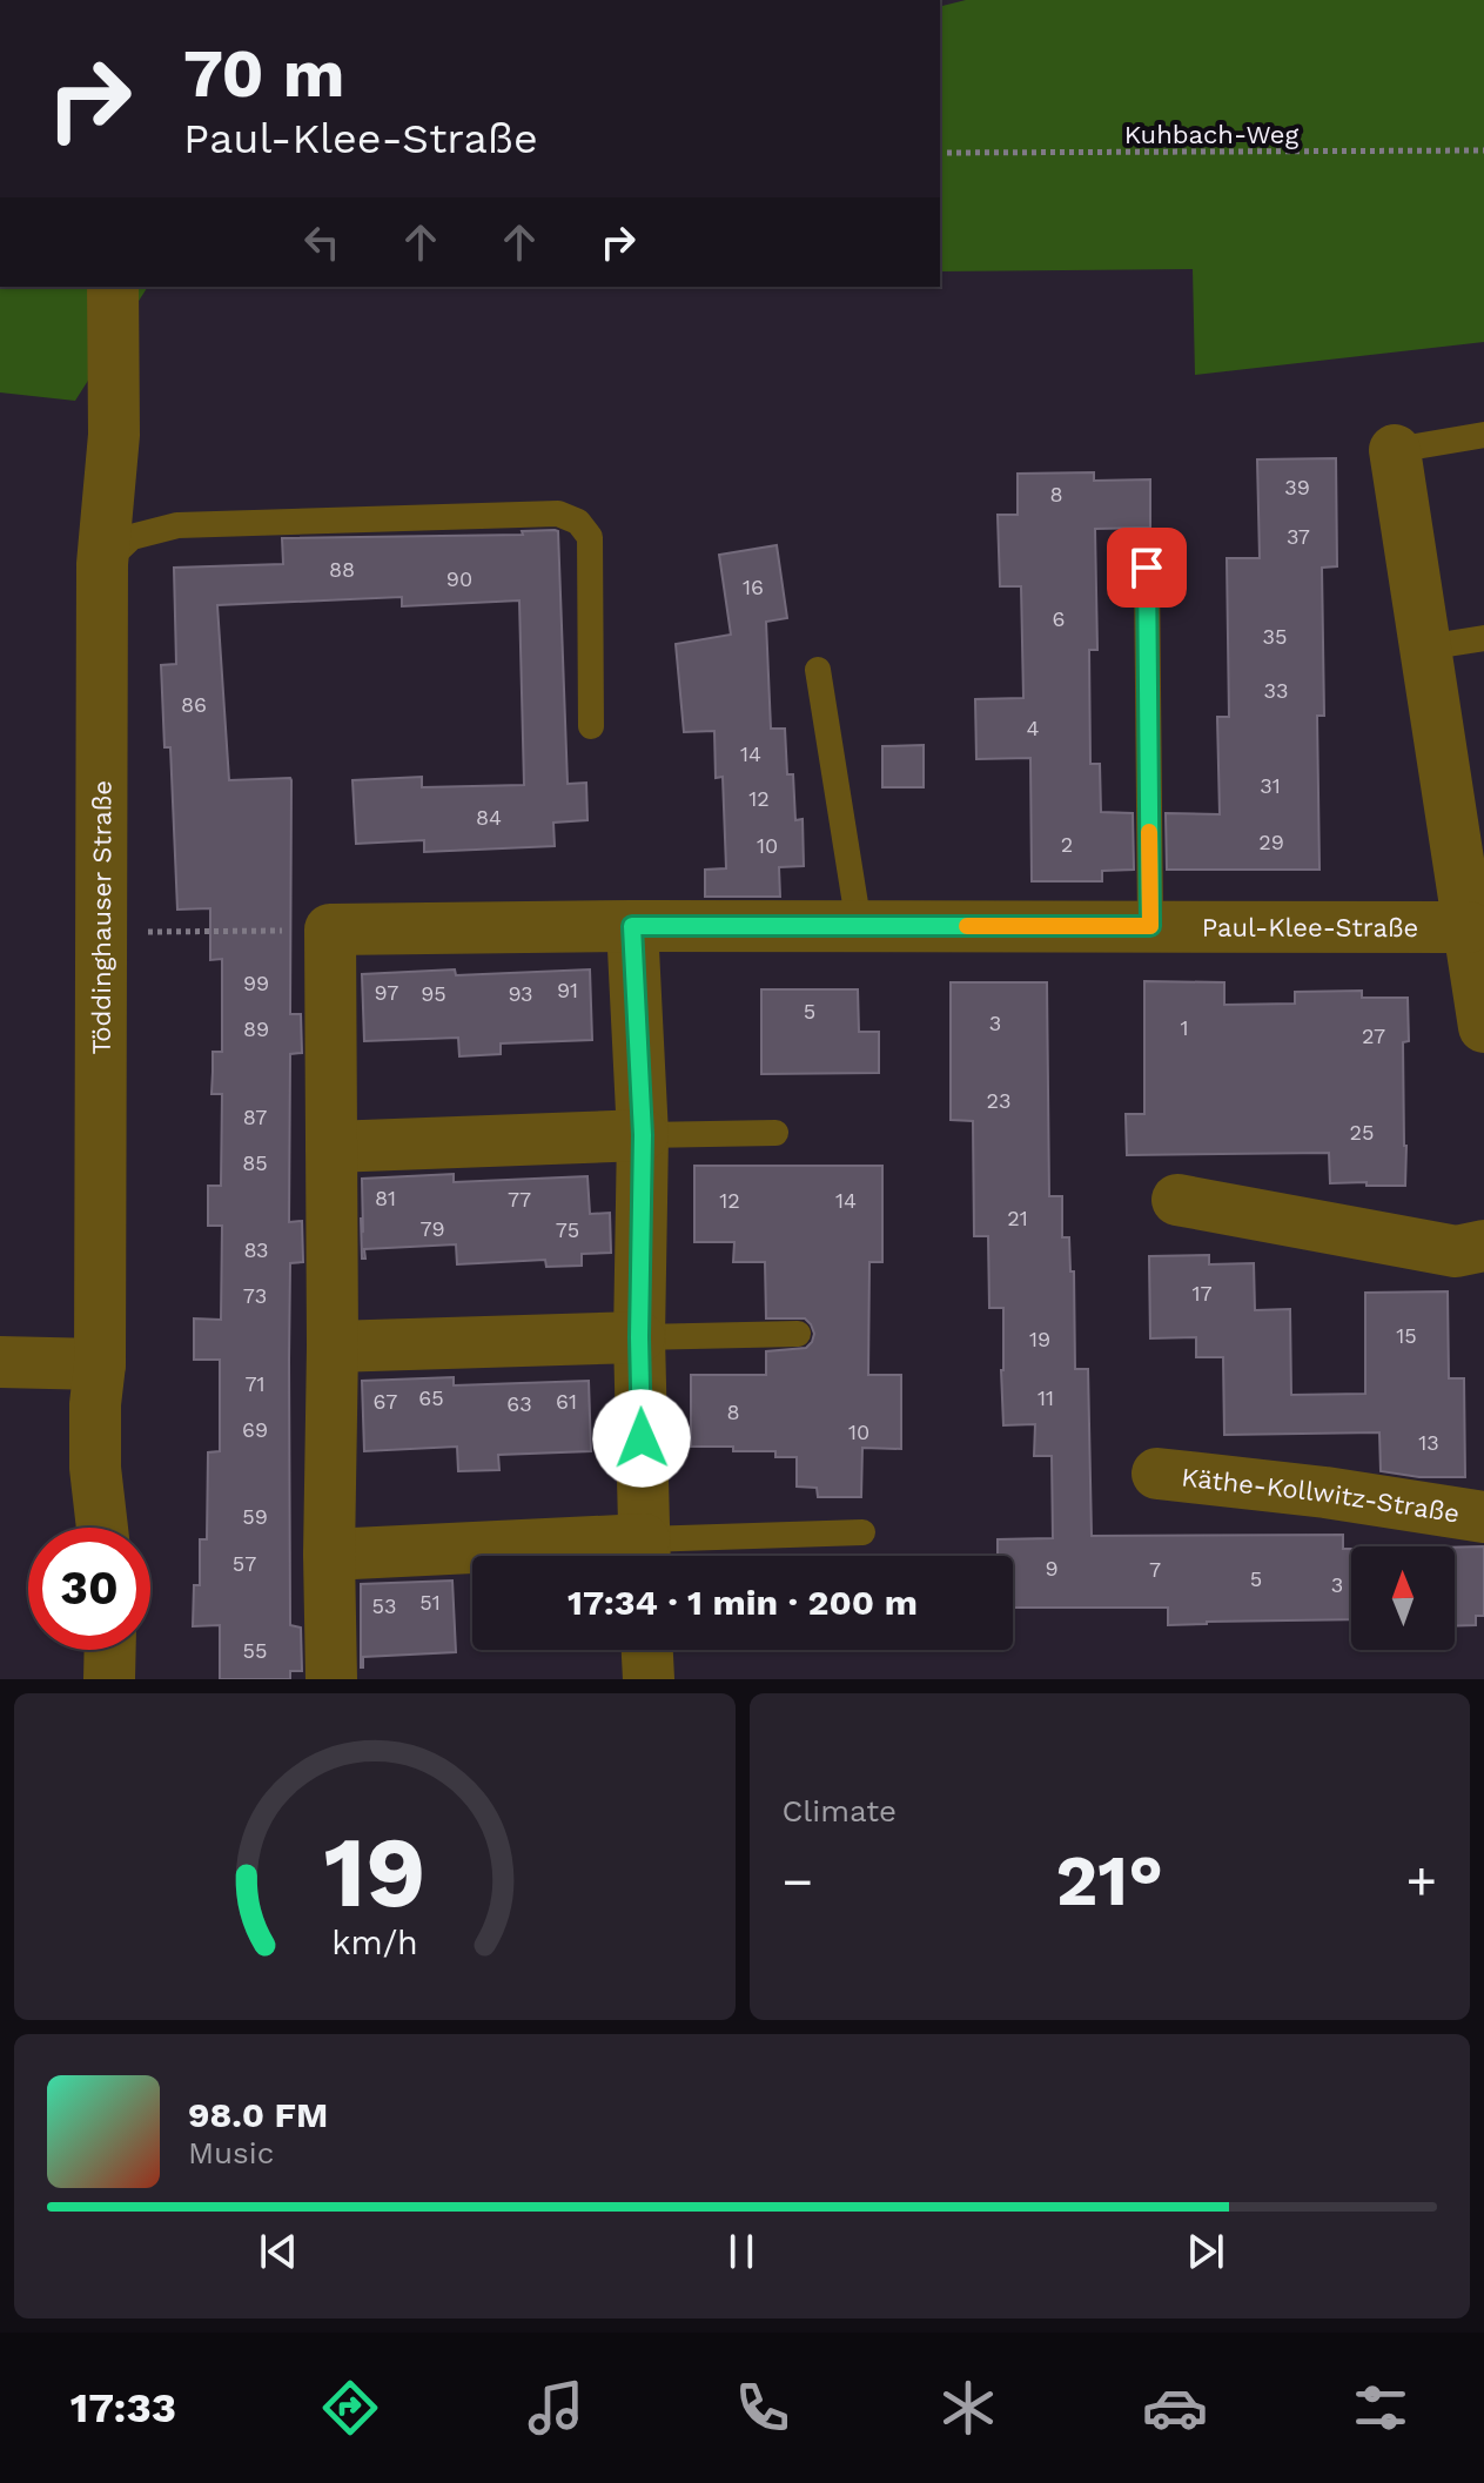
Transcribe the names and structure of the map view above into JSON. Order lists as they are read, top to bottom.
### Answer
{
  "streets": {
    "street": ["Töddinghauser Straße", "Paul-Klee-Straße", "Käthe-Kollwitz-Straße"],
    "path": ["Kuhbach-Weg"]
  },
  "house_numbers": [
    "39",
    "8",
    "37",
    "88",
    "90",
    "16",
    "6",
    "35",
    "33",
    "86",
    "4",
    "14",
    "31",
    "12",
    "84",
    "29",
    "2",
    "10",
    "99",
    "91",
    "97",
    "95",
    "93",
    "5",
    "3",
    "1",
    "89",
    "27",
    "23",
    "87",
    "25",
    "85",
    "81",
    "77",
    "12",
    "14",
    "21",
    "79",
    "75",
    "83",
    "17",
    "73",
    "15",
    "19",
    "71",
    "65",
    "11",
    "67",
    "61",
    "63",
    "8",
    "69",
    "10",
    "13",
    "59",
    "57",
    "9",
    "7",
    "5",
    "3",
    "51",
    "53",
    "55"
  ],
  "north": "top",
  "page": {
    "turn": ["70 m", "Paul-Klee-Straße"],
    "limit": "30",
    "trip": "17:34 · 1 min · 200 m",
    "tile": "Climate",
    "heat": ["−", "21°", "+"],
    "song": ["98.0 FM", "Music"],
    "tabs": "17:33",
    "gauge": ["19", "km/h"]
  }
}
